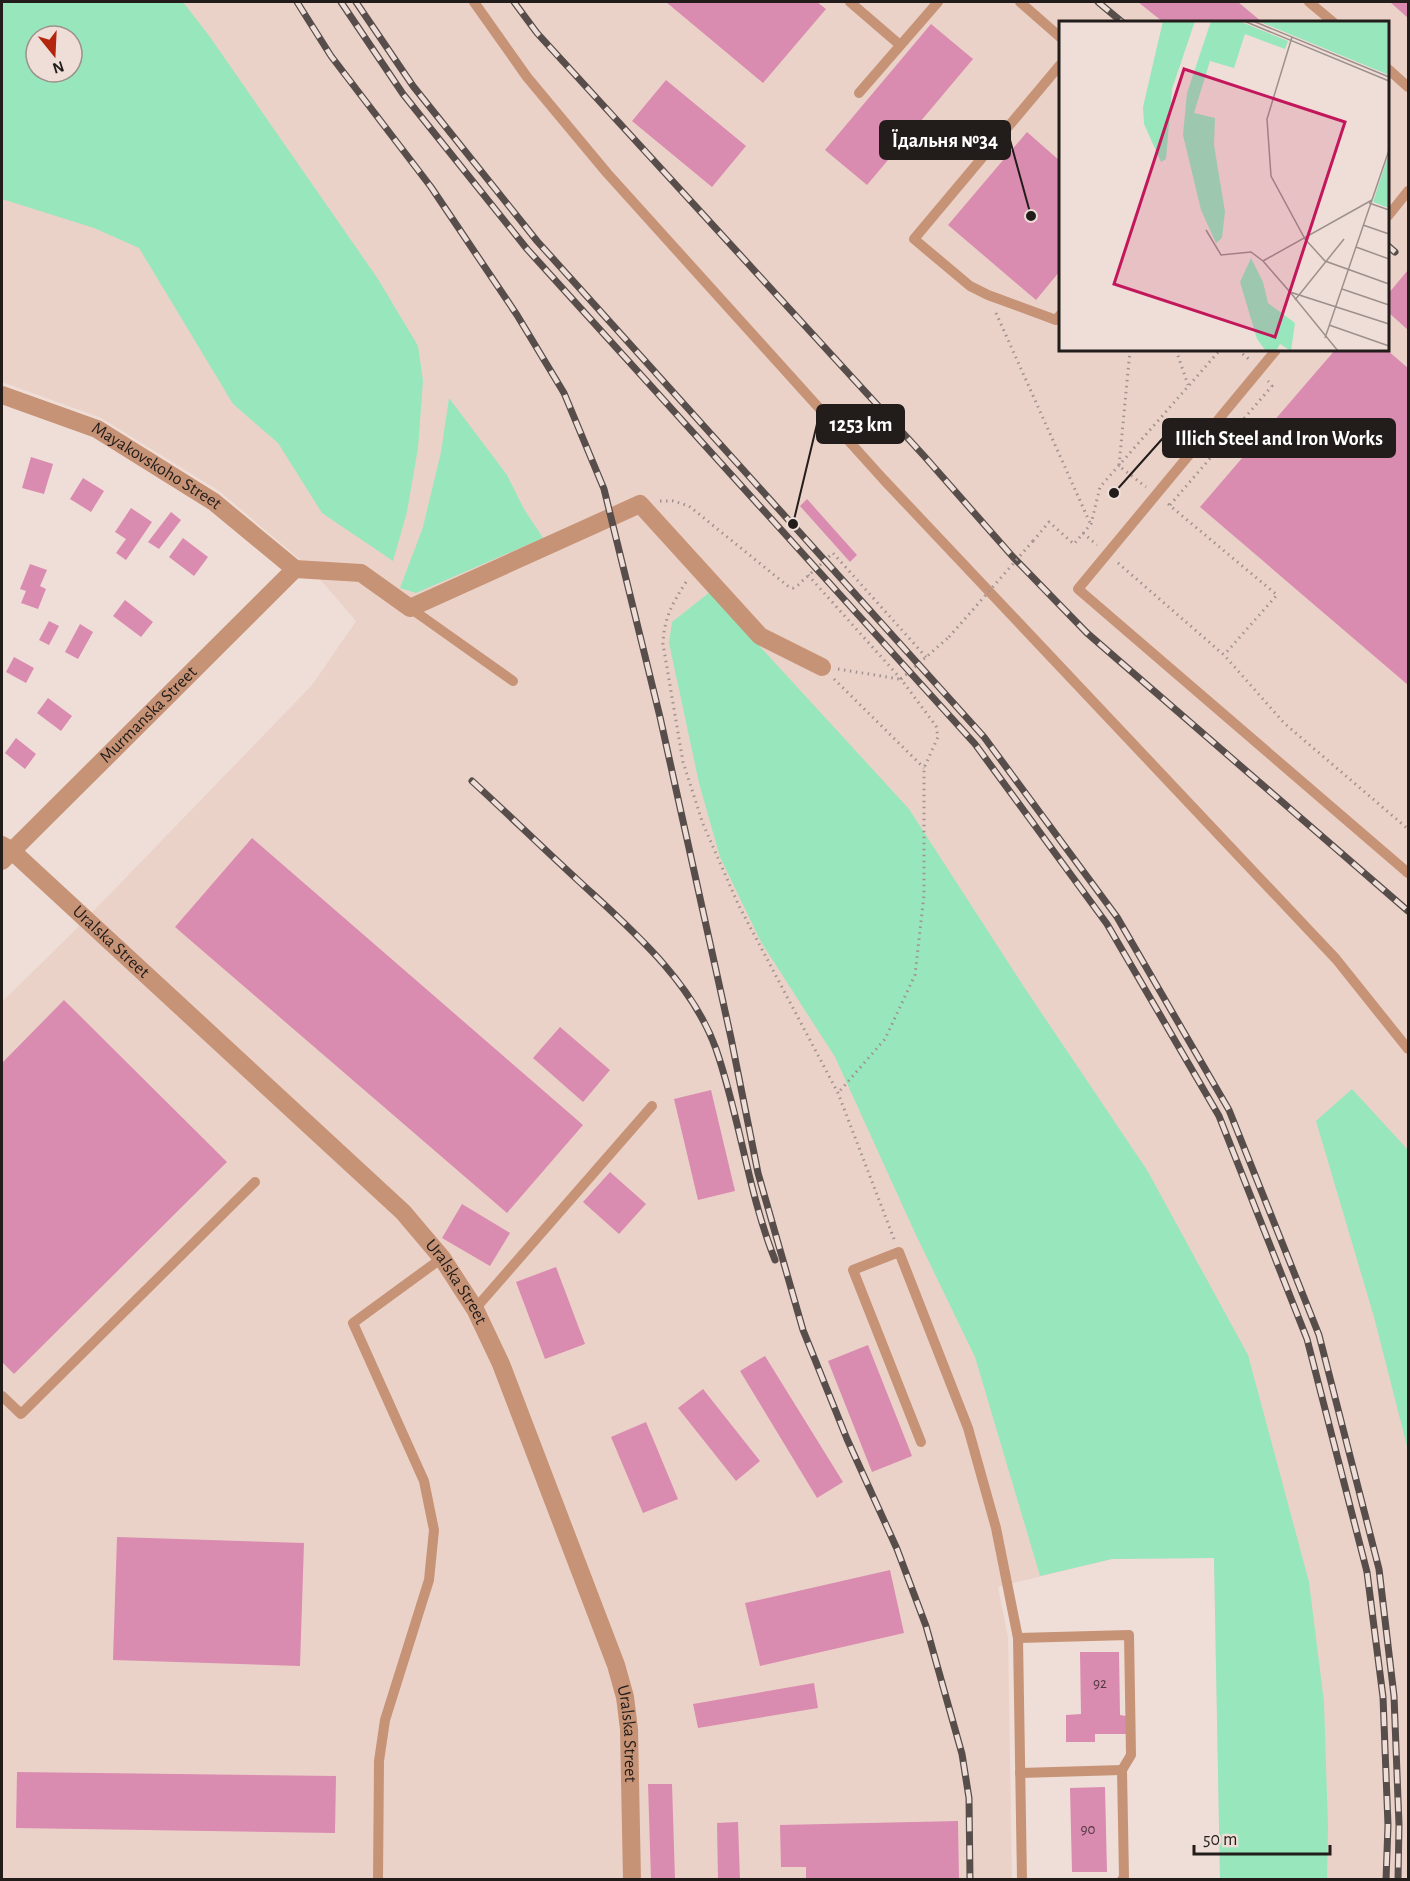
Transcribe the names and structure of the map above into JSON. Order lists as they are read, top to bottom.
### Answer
{
  "streets": {
    "street": ["Mayakovskoho Street", "Murmanska Street", "Uralska Street"]
  },
  "crossings": [
    ["Mayakovskoho Street", "Murmanska Street"],
    ["Murmanska Street", "Uralska Street"]
  ],
  "places": ["Їдальня №34", "Illich Steel and Iron Works", "1253 km"],
  "house_numbers": ["92", "90"],
  "scale_bar": "50 m",
  "north": "bottom"
}
